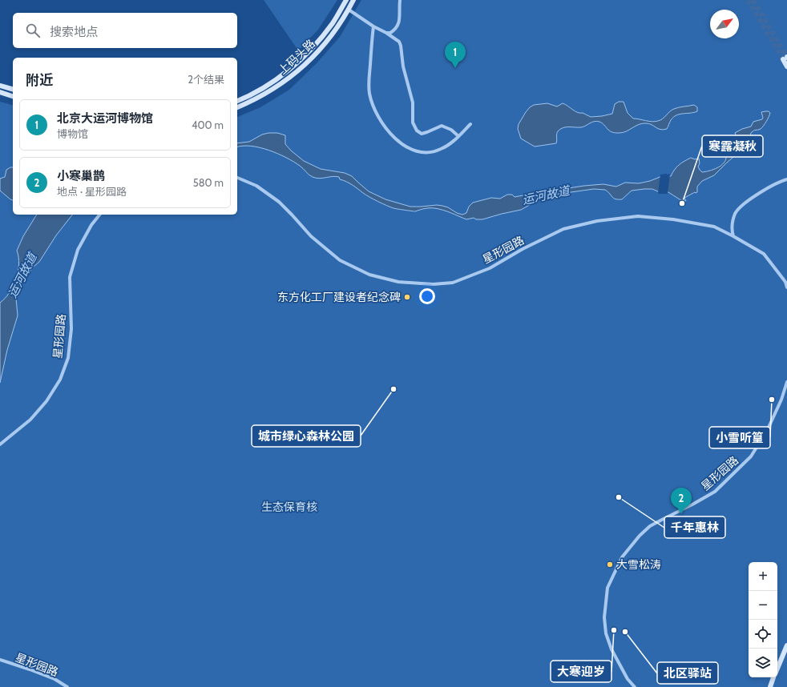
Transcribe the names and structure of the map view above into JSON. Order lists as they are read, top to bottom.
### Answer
{
  "streets": {
    "main road": ["上码头路"],
    "street": ["星形园路"]
  },
  "water": ["运河故道"],
  "parks": ["生态保育核"],
  "places": [
    "寒露凝秋",
    "东方化工厂建设者纪念碑",
    "城市绿心森林公园",
    "小雪听篁",
    "千年惠林",
    "大雪松涛",
    "大寒迎岁",
    "北区驿站"
  ],
  "north": "top right",
  "page": {
    "search": "搜索地点",
    "pins": ["1", "2"],
    "heading": ["附近", "2个结果"],
    "list": [
      {
        "mark": "1",
        "name": "北京大运河博物馆",
        "note": "博物馆",
        "value": "400 m"
      },
      {
        "mark": "2",
        "name": "小寒巢鹊",
        "note": "地点 · 星形园路",
        "value": "580 m"
      }
    ],
    "map_buttons": ["+", "−"]
  }
}
